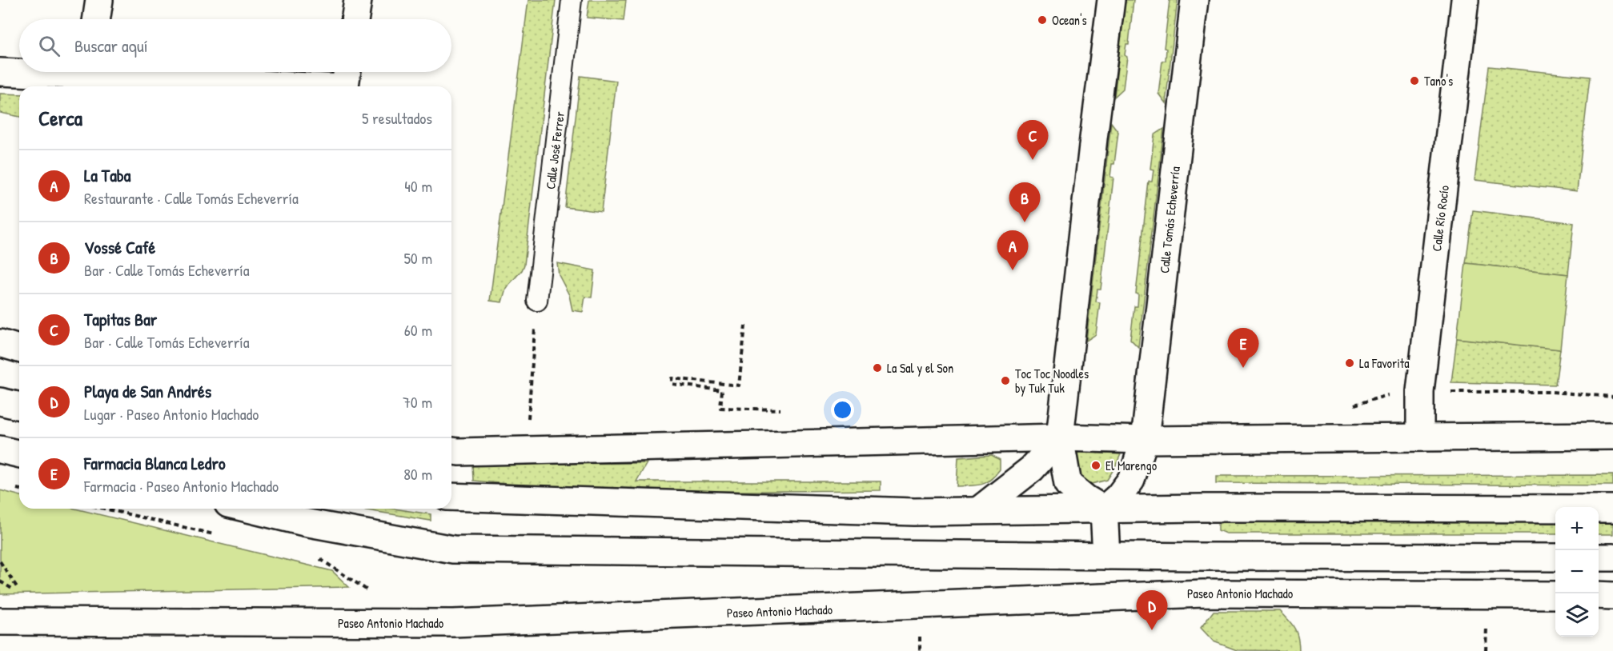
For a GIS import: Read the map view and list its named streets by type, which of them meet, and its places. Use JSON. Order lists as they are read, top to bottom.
{
  "streets": {
    "main road": ["Calle Río Rocío", "Calle Tomás Echeverría", "Paseo Antonio Machado"],
    "lane": ["Calle José Ferrer"]
  },
  "places": [
    "Ocean's",
    "Tano's",
    "La Favorita",
    "La Sal y el Son",
    "Toc Toc Noodles by Tuk Tuk",
    "El Marengo"
  ],
  "page": {
    "search": "Buscar aquí",
    "heading": ["Cerca", "5 resultados"],
    "pins": [
      "C",
      "B",
      "A",
      "E",
      "D"
    ],
    "list": [
      {
        "mark": "A",
        "name": "La Taba",
        "note": "Restaurante · Calle Tomás Echeverría",
        "value": "40 m"
      },
      {
        "mark": "B",
        "name": "Vossé Café",
        "note": "Bar · Calle Tomás Echeverría",
        "value": "50 m"
      },
      {
        "mark": "C",
        "name": "Tapitas Bar",
        "note": "Bar · Calle Tomás Echeverría",
        "value": "60 m"
      },
      {
        "mark": "D",
        "name": "Playa de San Andrés",
        "note": "Lugar · Paseo Antonio Machado",
        "value": "70 m"
      },
      {
        "mark": "E",
        "name": "Farmacia Blanca Ledro",
        "note": "Farmacia · Paseo Antonio Machado",
        "value": "80 m"
      }
    ],
    "map_buttons": ["+", "−"]
  }
}
